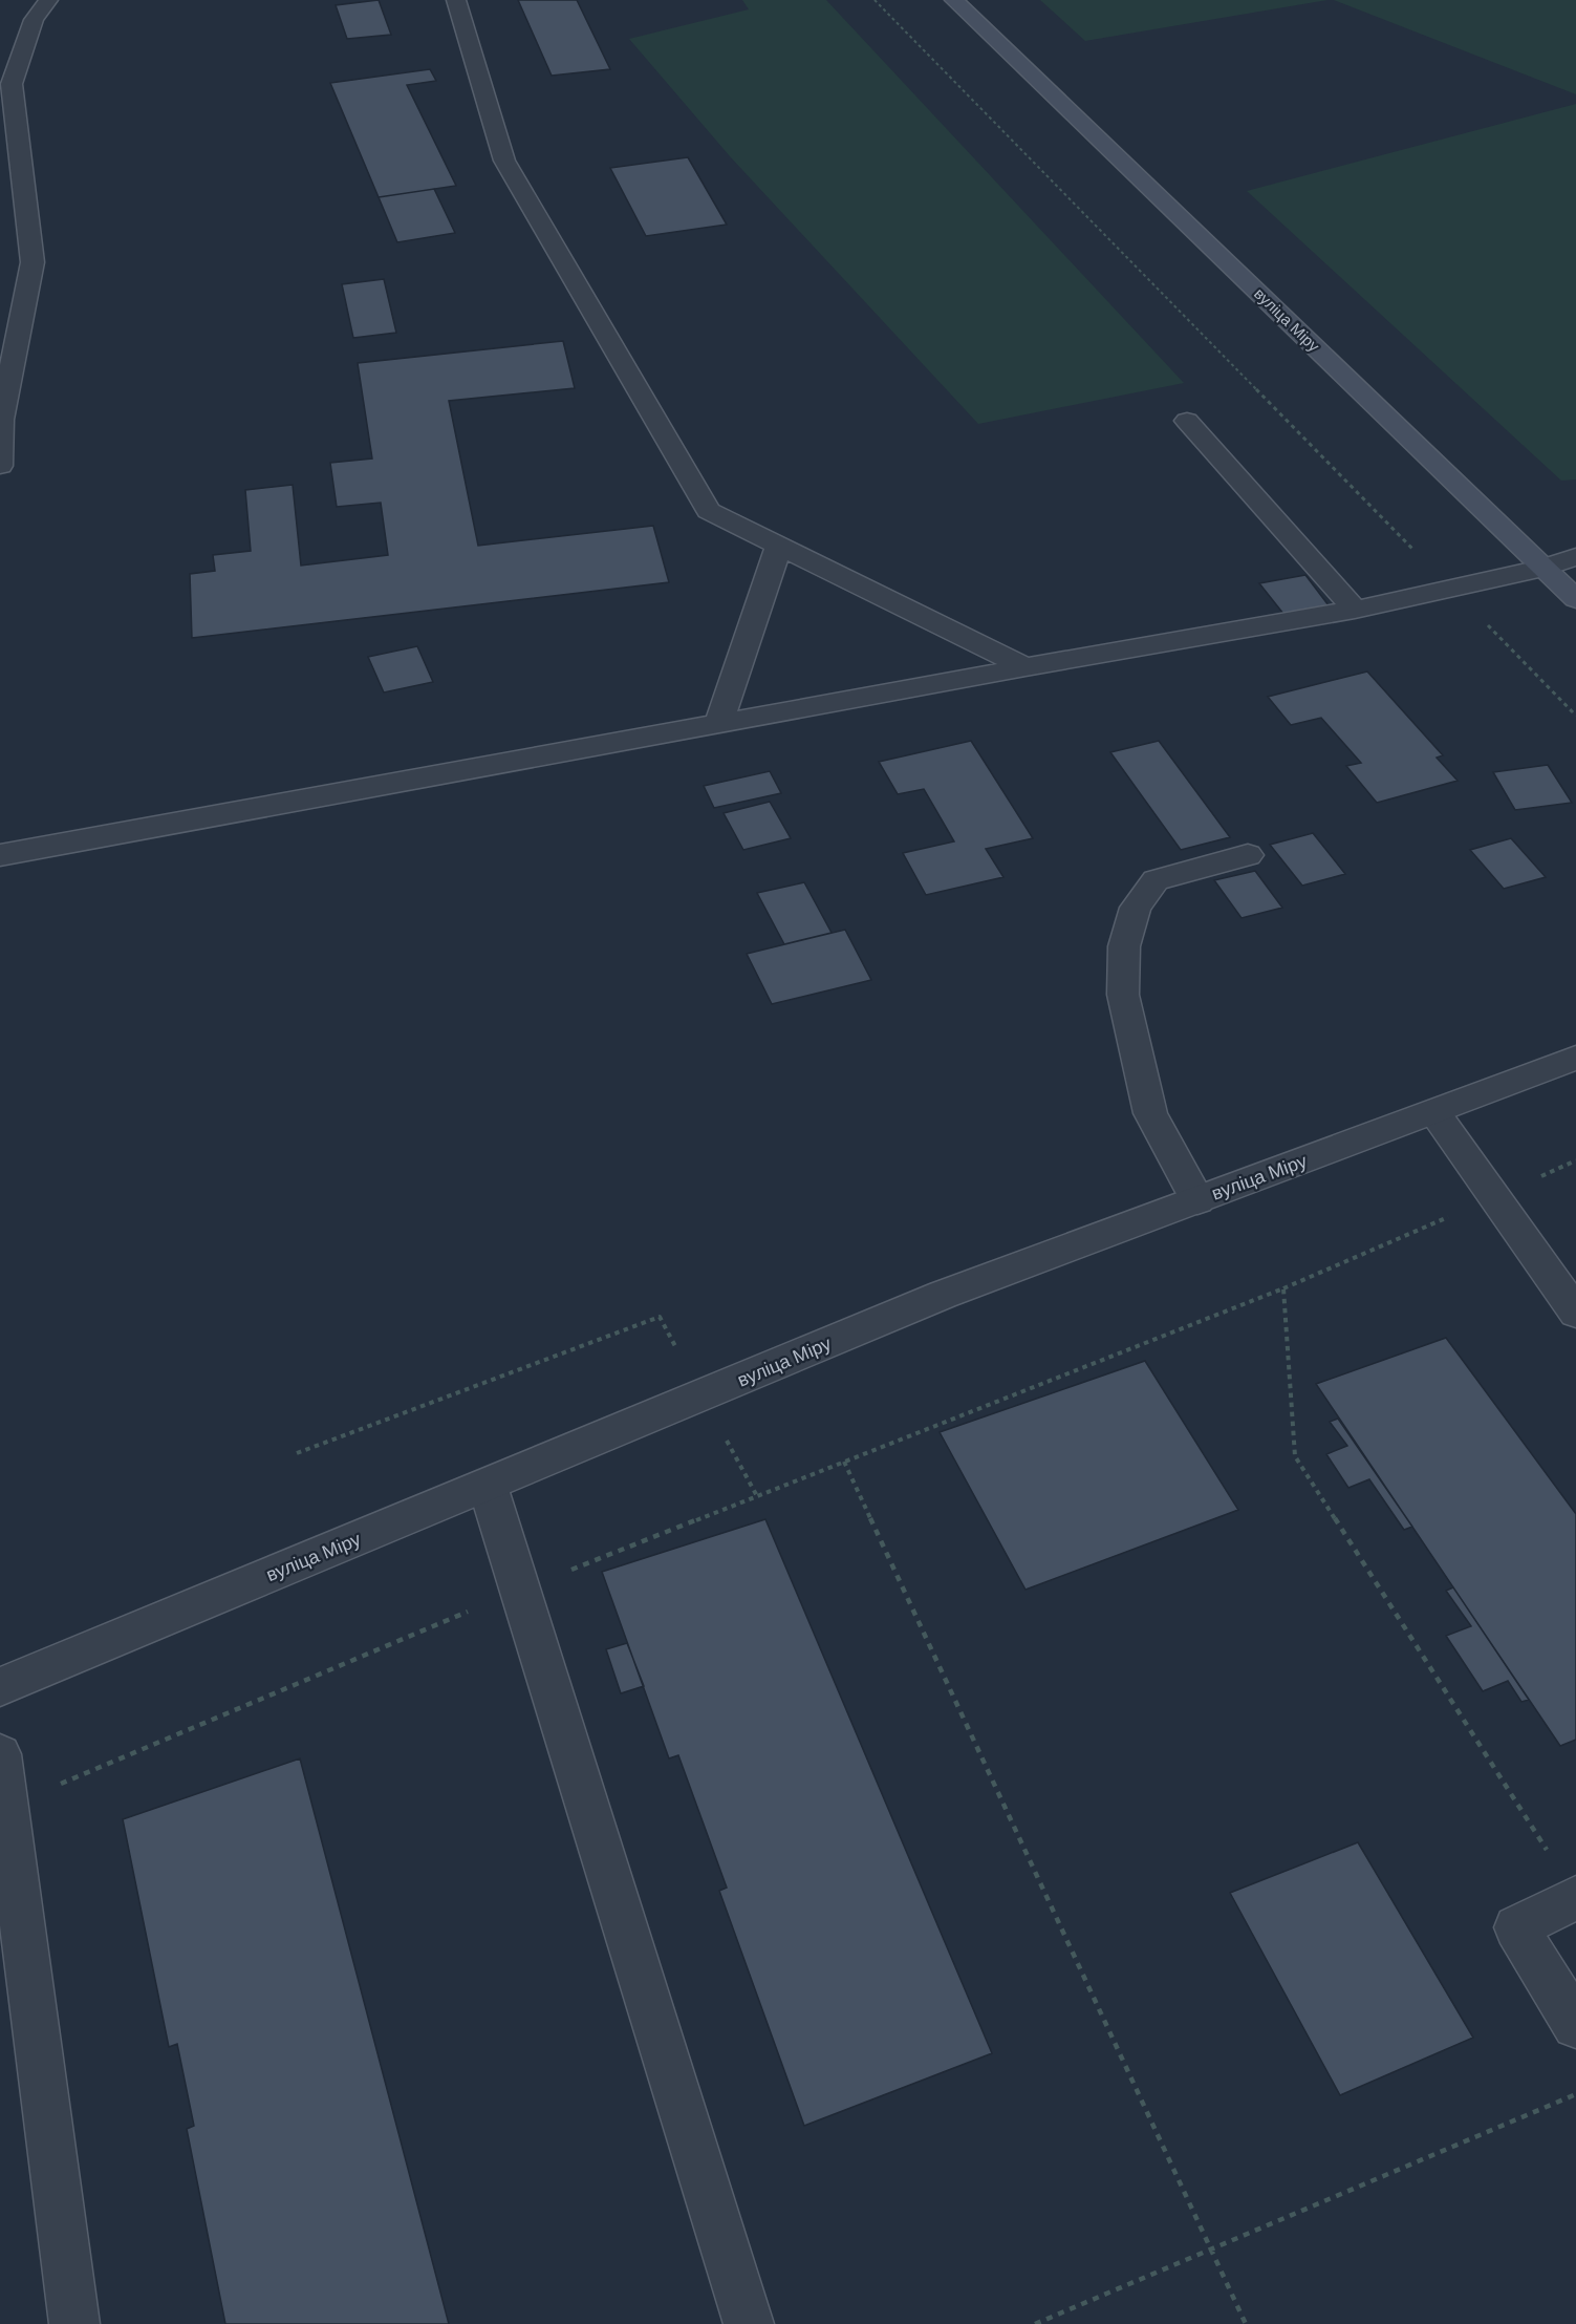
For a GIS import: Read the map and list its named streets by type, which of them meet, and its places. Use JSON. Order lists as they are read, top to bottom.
{
  "streets": {
    "main road": ["вуліца Міру"]
  }
}
